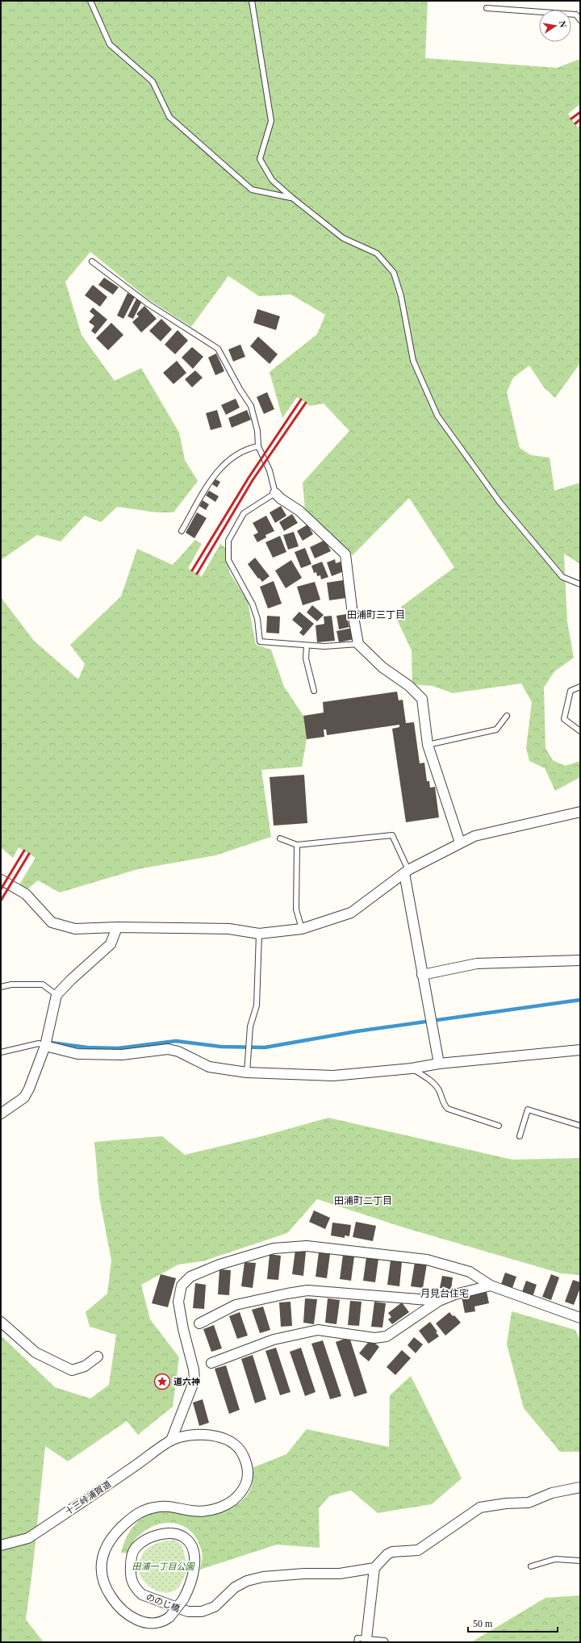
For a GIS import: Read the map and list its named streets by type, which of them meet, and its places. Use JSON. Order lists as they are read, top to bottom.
{
  "streets": {
    "street": ["十三峠浦賀道", "ののじ橋"]
  },
  "crossings": [
    ["十三峠浦賀道", "ののじ橋"]
  ],
  "districts": ["田浦町三丁目", "田浦町二丁目", "月見台住宅"],
  "parks": ["田浦一丁目公園"],
  "places": {
    "place": ["道六神"]
  },
  "scale_bar": "50 m",
  "north": "right"
}
